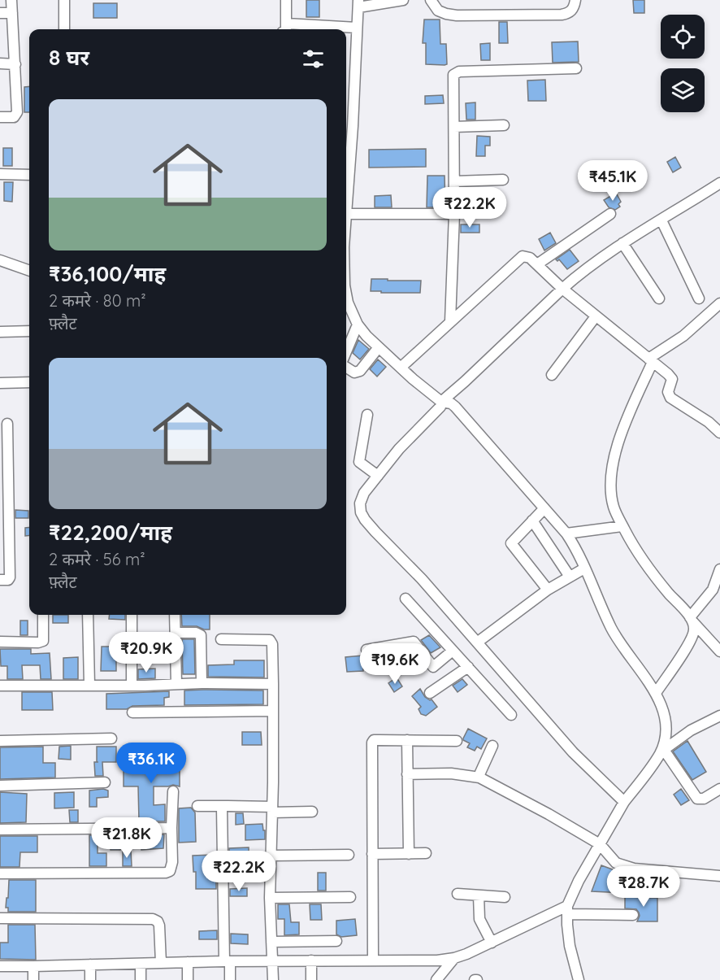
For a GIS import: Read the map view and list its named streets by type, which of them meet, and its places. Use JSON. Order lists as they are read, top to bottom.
{
  "page": {
    "heading": "8 घर",
    "list": [
      {
        "name": "₹36,100/माह",
        "note": "2 कमरे · 80 m² · फ़्लैट"
      },
      {
        "name": "₹22,200/माह",
        "note": "2 कमरे · 56 m² · फ़्लैट"
      }
    ],
    "price": [
      "₹45.1K",
      "₹22.2K",
      "₹20.9K",
      "₹19.6K",
      "₹36.1K",
      "₹21.8K",
      "₹22.2K",
      "₹28.7K"
    ]
  }
}
